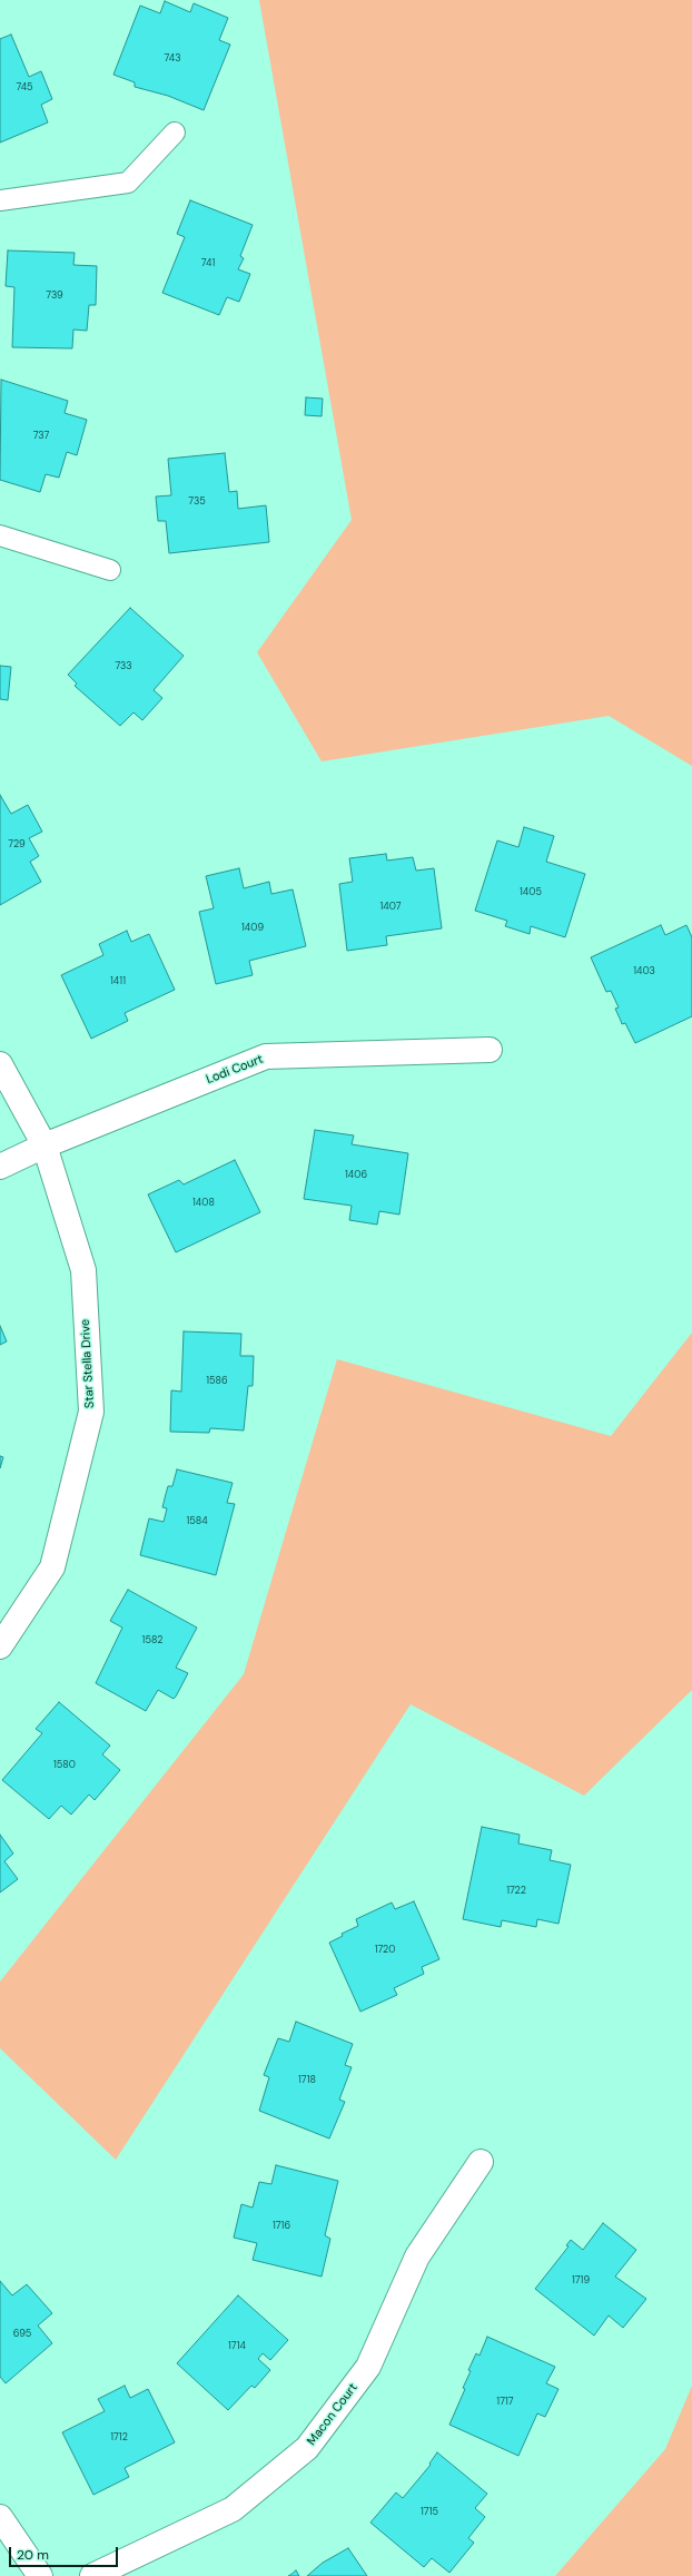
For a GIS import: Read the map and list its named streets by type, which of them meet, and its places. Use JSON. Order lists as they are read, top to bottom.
{
  "streets": {
    "street": ["Lodi Court", "Star Stella Drive", "Macon Court"]
  },
  "crossings": [
    ["Lodi Court", "Star Stella Drive"]
  ],
  "house_numbers": [
    "743",
    "745",
    "741",
    "739",
    "737",
    "735",
    "733",
    "729",
    "1405",
    "1407",
    "1409",
    "1403",
    "1411",
    "1406",
    "1408",
    "1586",
    "1584",
    "1582",
    "1580",
    "1722",
    "1720",
    "1718",
    "1716",
    "1719",
    "695",
    "1714",
    "1717",
    "1712",
    "1715"
  ],
  "scale_bar": "20 m"
}
